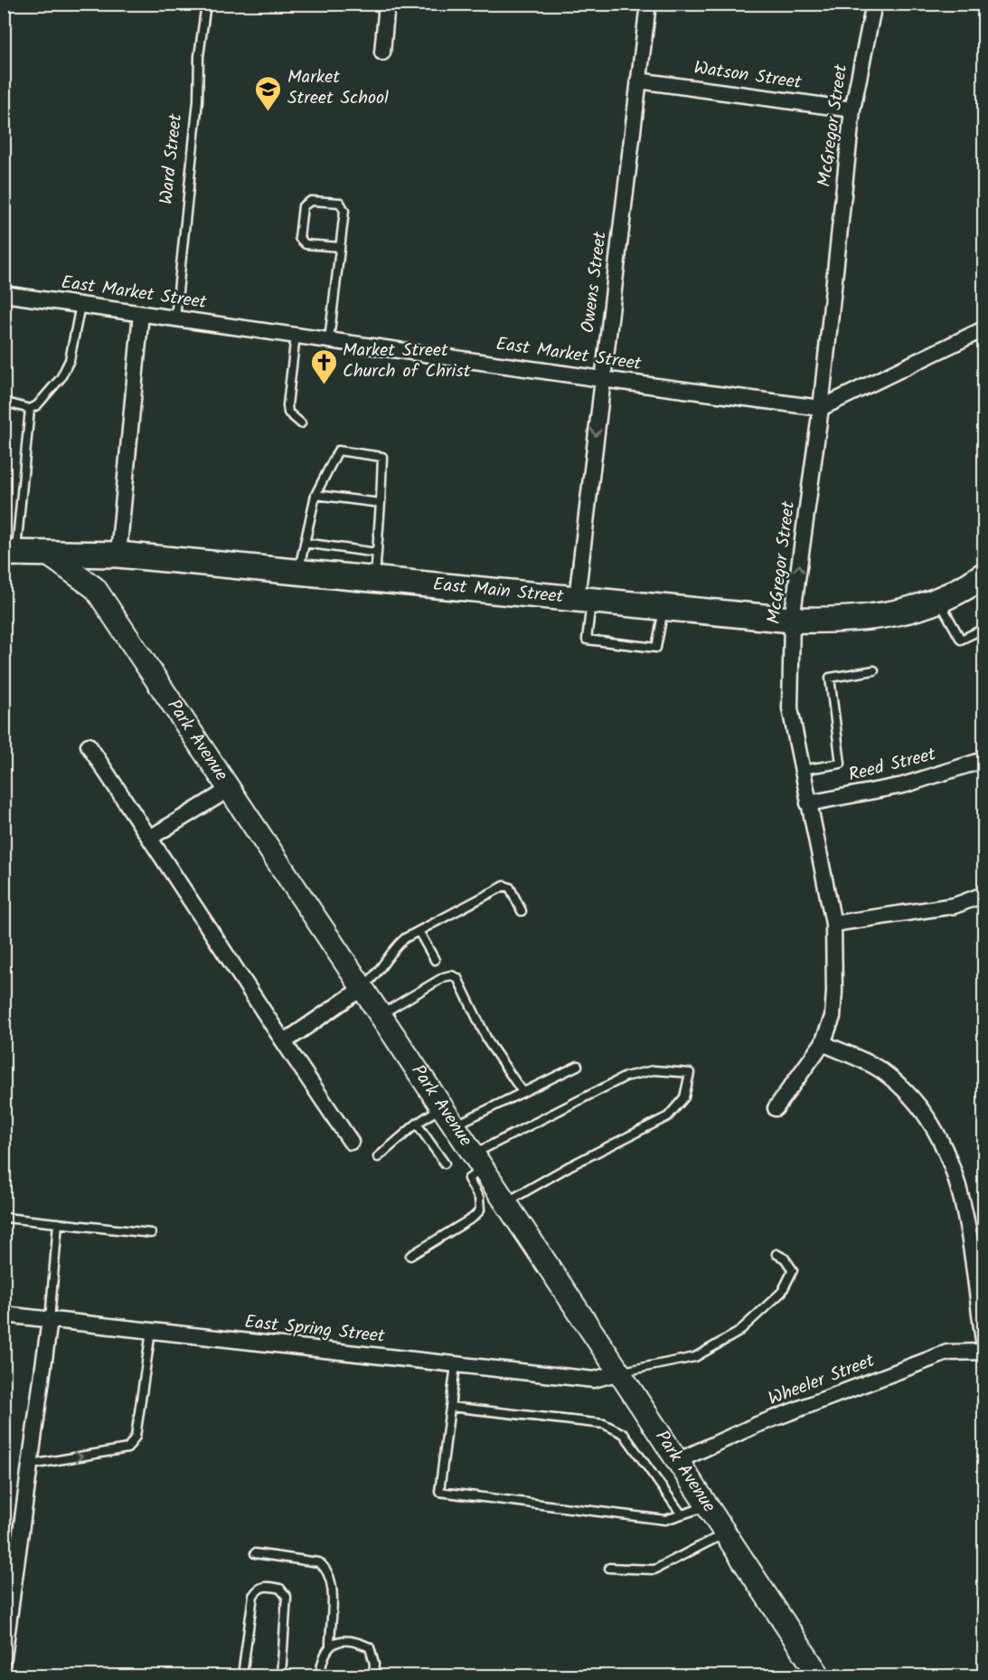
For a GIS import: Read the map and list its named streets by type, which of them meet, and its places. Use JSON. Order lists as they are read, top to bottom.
{
  "streets": {
    "main road": ["East Main Street"],
    "street": [
      "Watson Street",
      "McGregor Street",
      "Owens Street",
      "East Market Street",
      "Park Avenue",
      "Reed Street",
      "East Spring Street",
      "Wheeler Street"
    ],
    "lane": ["Ward Street"]
  },
  "crossings": [
    ["Watson Street", "McGregor Street"],
    ["Watson Street", "Owens Street"],
    ["McGregor Street", "East Market Street"],
    ["McGregor Street", "East Main Street"],
    ["McGregor Street", "Reed Street"],
    ["Ward Street", "East Market Street"],
    ["Owens Street", "East Market Street"],
    ["Owens Street", "East Main Street"],
    ["East Main Street", "Park Avenue"],
    ["Park Avenue", "East Spring Street"],
    ["Park Avenue", "Wheeler Street"]
  ],
  "one_way": ["Owens Street"],
  "places": {
    "school or university": ["Market Street School"],
    "church": ["Market Street Church of Christ"]
  }
}
